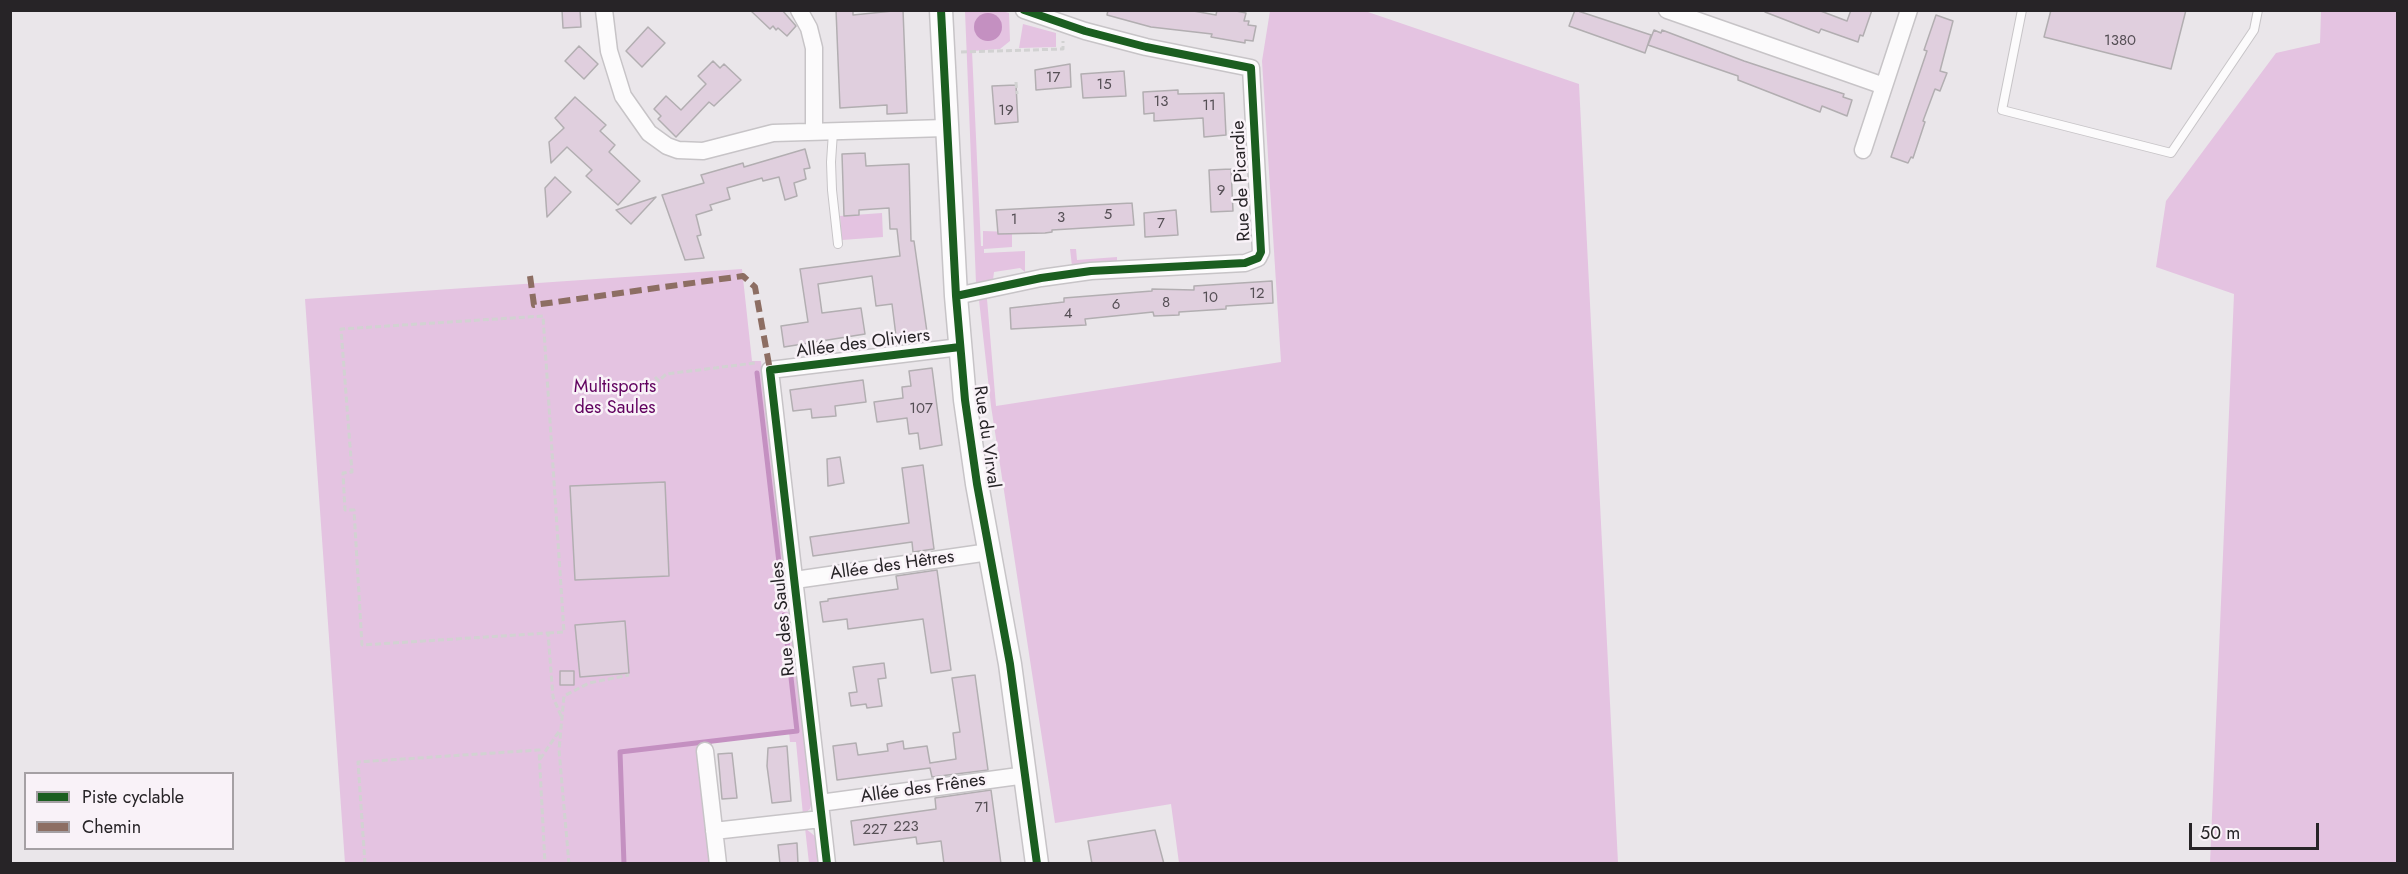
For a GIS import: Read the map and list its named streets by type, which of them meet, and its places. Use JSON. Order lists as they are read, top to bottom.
{
  "streets": {
    "street": [
      "Rue de Picardie",
      "Allée des Oliviers",
      "Rue du Virval",
      "Allée des Hêtres",
      "Rue des Saules",
      "Allée des Frênes"
    ]
  },
  "crossings": [
    ["Rue de Picardie", "Rue du Virval"],
    ["Allée des Oliviers", "Rue du Virval"],
    ["Allée des Oliviers", "Rue des Saules"],
    ["Rue du Virval", "Allée des Hêtres"],
    ["Rue du Virval", "Allée des Frênes"],
    ["Allée des Hêtres", "Rue des Saules"],
    ["Rue des Saules", "Allée des Frênes"]
  ],
  "parks": ["Multisports des Saules"],
  "house_numbers": [
    "1380",
    "17",
    "15",
    "13",
    "11",
    "19",
    "9",
    "5",
    "3",
    "1",
    "7",
    "12",
    "10",
    "8",
    "6",
    "4",
    "107",
    "71",
    "223",
    "227"
  ],
  "legend": ["Piste cyclable", "Chemin"],
  "scale_bar": "50 m"
}
